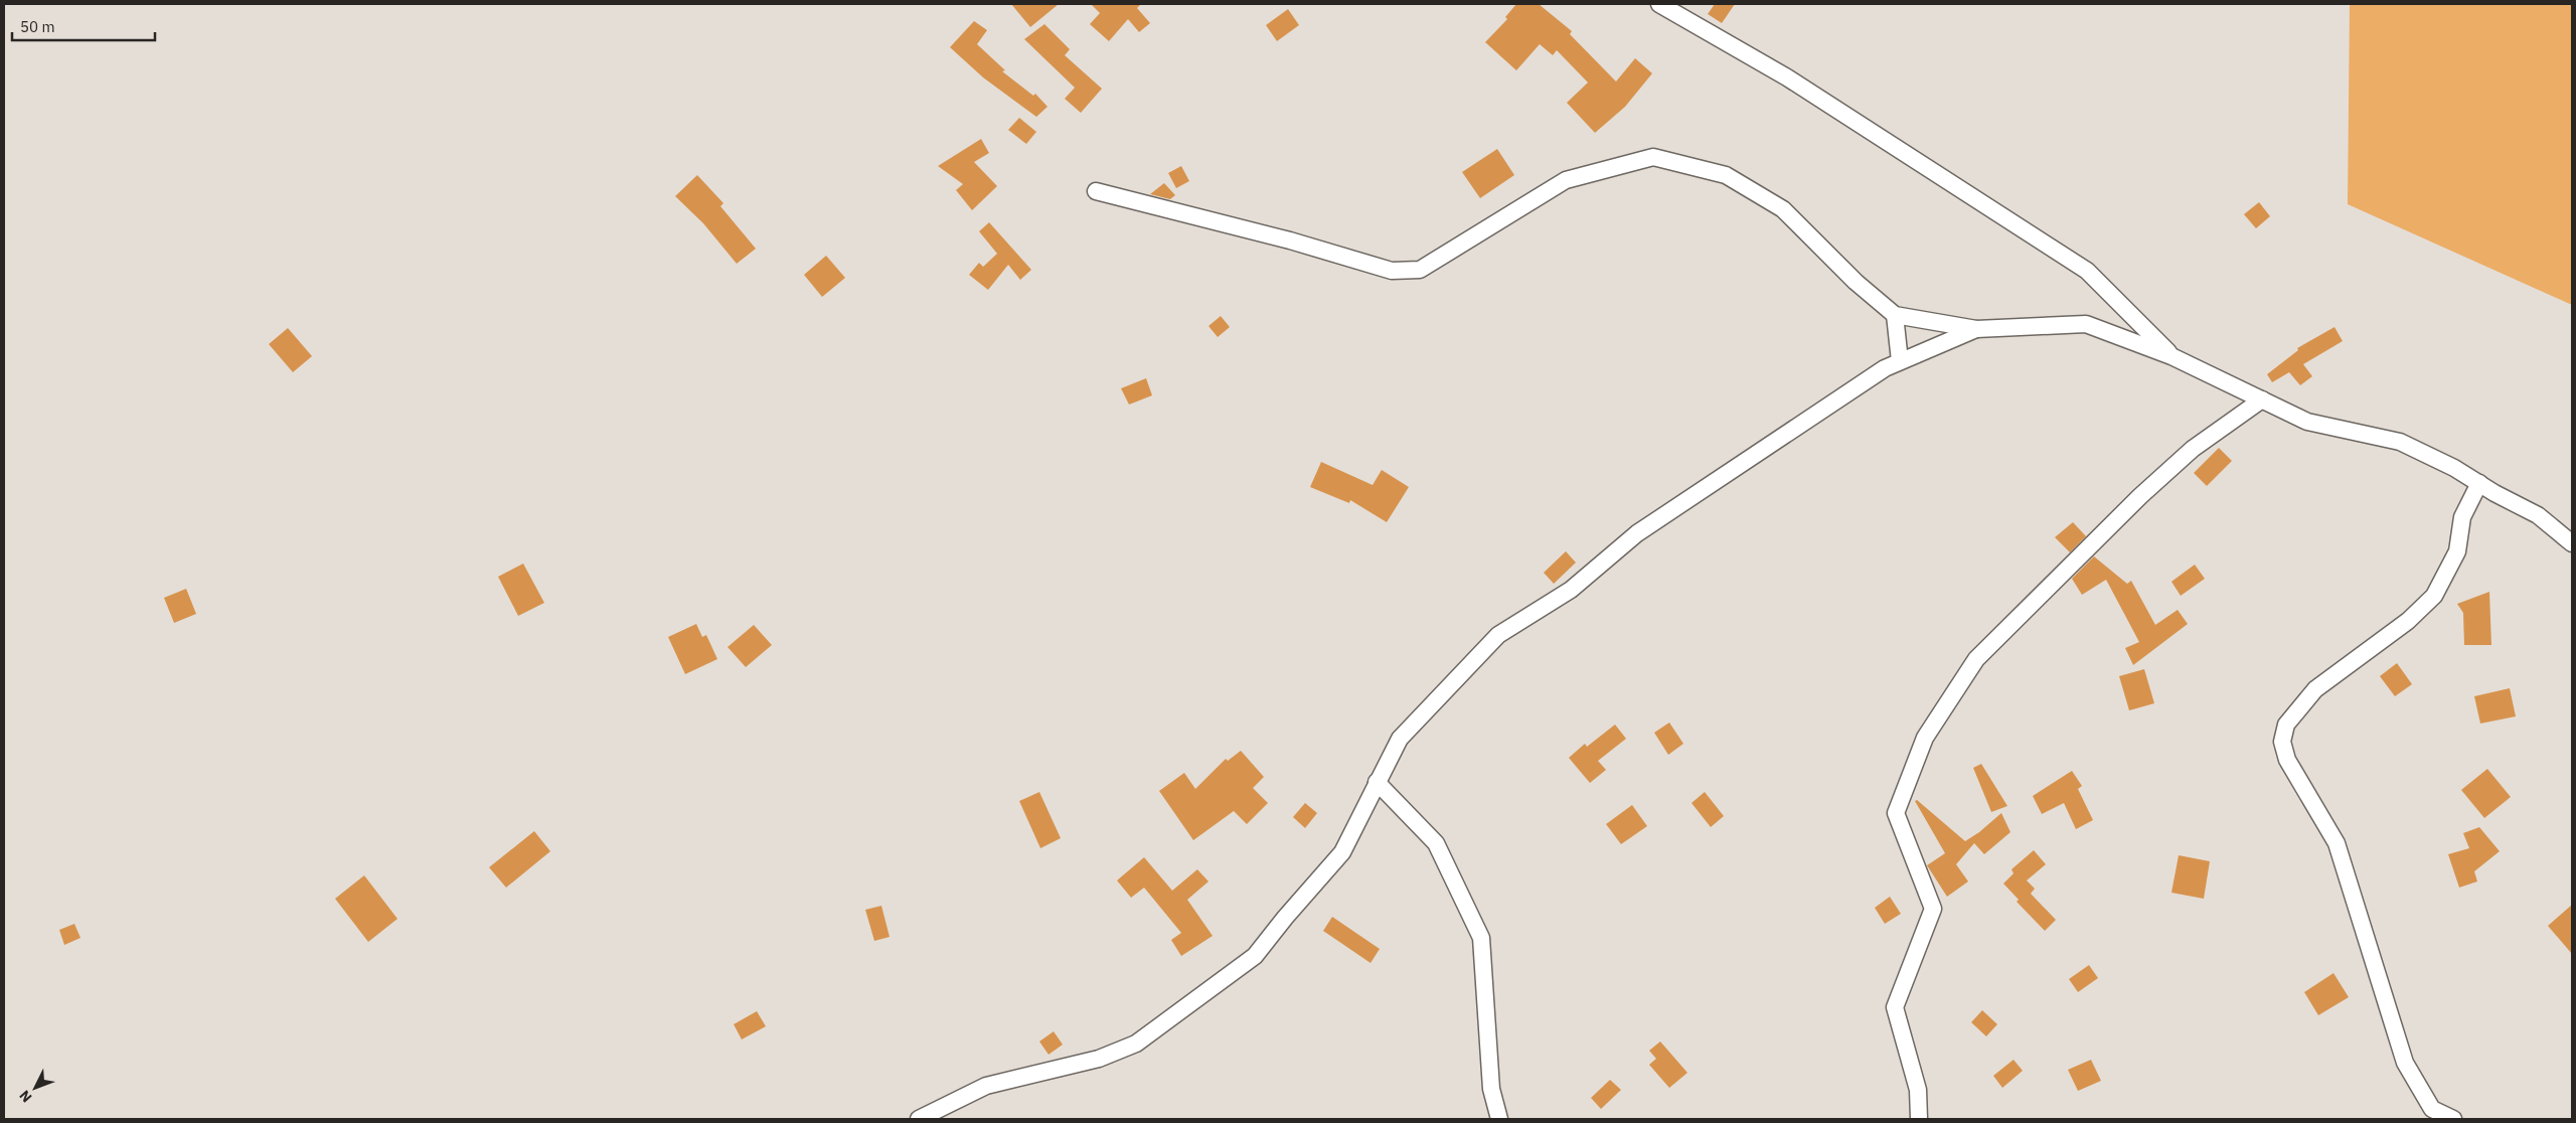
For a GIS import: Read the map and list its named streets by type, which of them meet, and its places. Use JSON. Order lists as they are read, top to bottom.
{
  "scale_bar": "50 m",
  "north": "bottom left"
}
